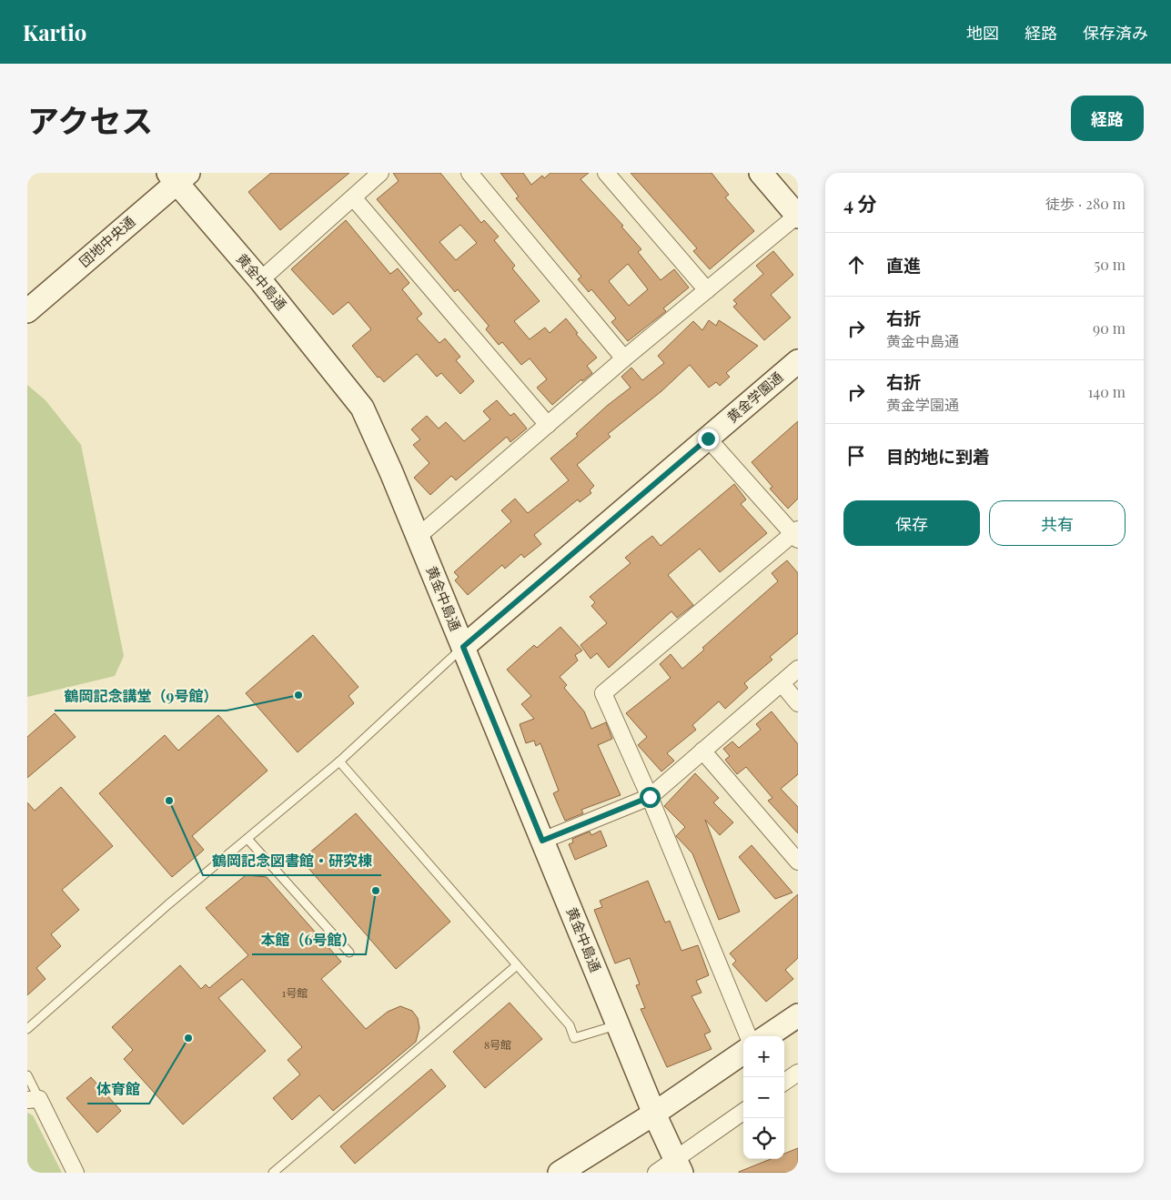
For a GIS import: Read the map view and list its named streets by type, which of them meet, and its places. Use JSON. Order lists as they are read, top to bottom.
{
  "streets": {
    "street": ["団地中央通", "黄金中島通", "黄金学園通"]
  },
  "crossings": [
    ["団地中央通", "黄金中島通"],
    ["黄金中島通", "黄金学園通"]
  ],
  "places": [
    "鶴岡記念講堂（9号館）",
    "鶴岡記念図書館・研究棟",
    "本館（6号館）",
    "体育館"
  ],
  "house_numbers": ["1号館", "8号館"],
  "page": {
    "header": "Kartio",
    "nav": ["地図", "経路", "保存済み"],
    "title": "アクセス",
    "buttons": [
      "経路",
      ["保存", "共有"]
    ],
    "heading": ["4 分", "徒歩 · 280 m"],
    "list": [
      ["直進", "50 m"],
      ["右折", "黄金中島通", "90 m"],
      ["右折", "黄金学園通", "140 m"],
      "目的地に到着"
    ],
    "map_buttons": ["+", "−"]
  }
}
